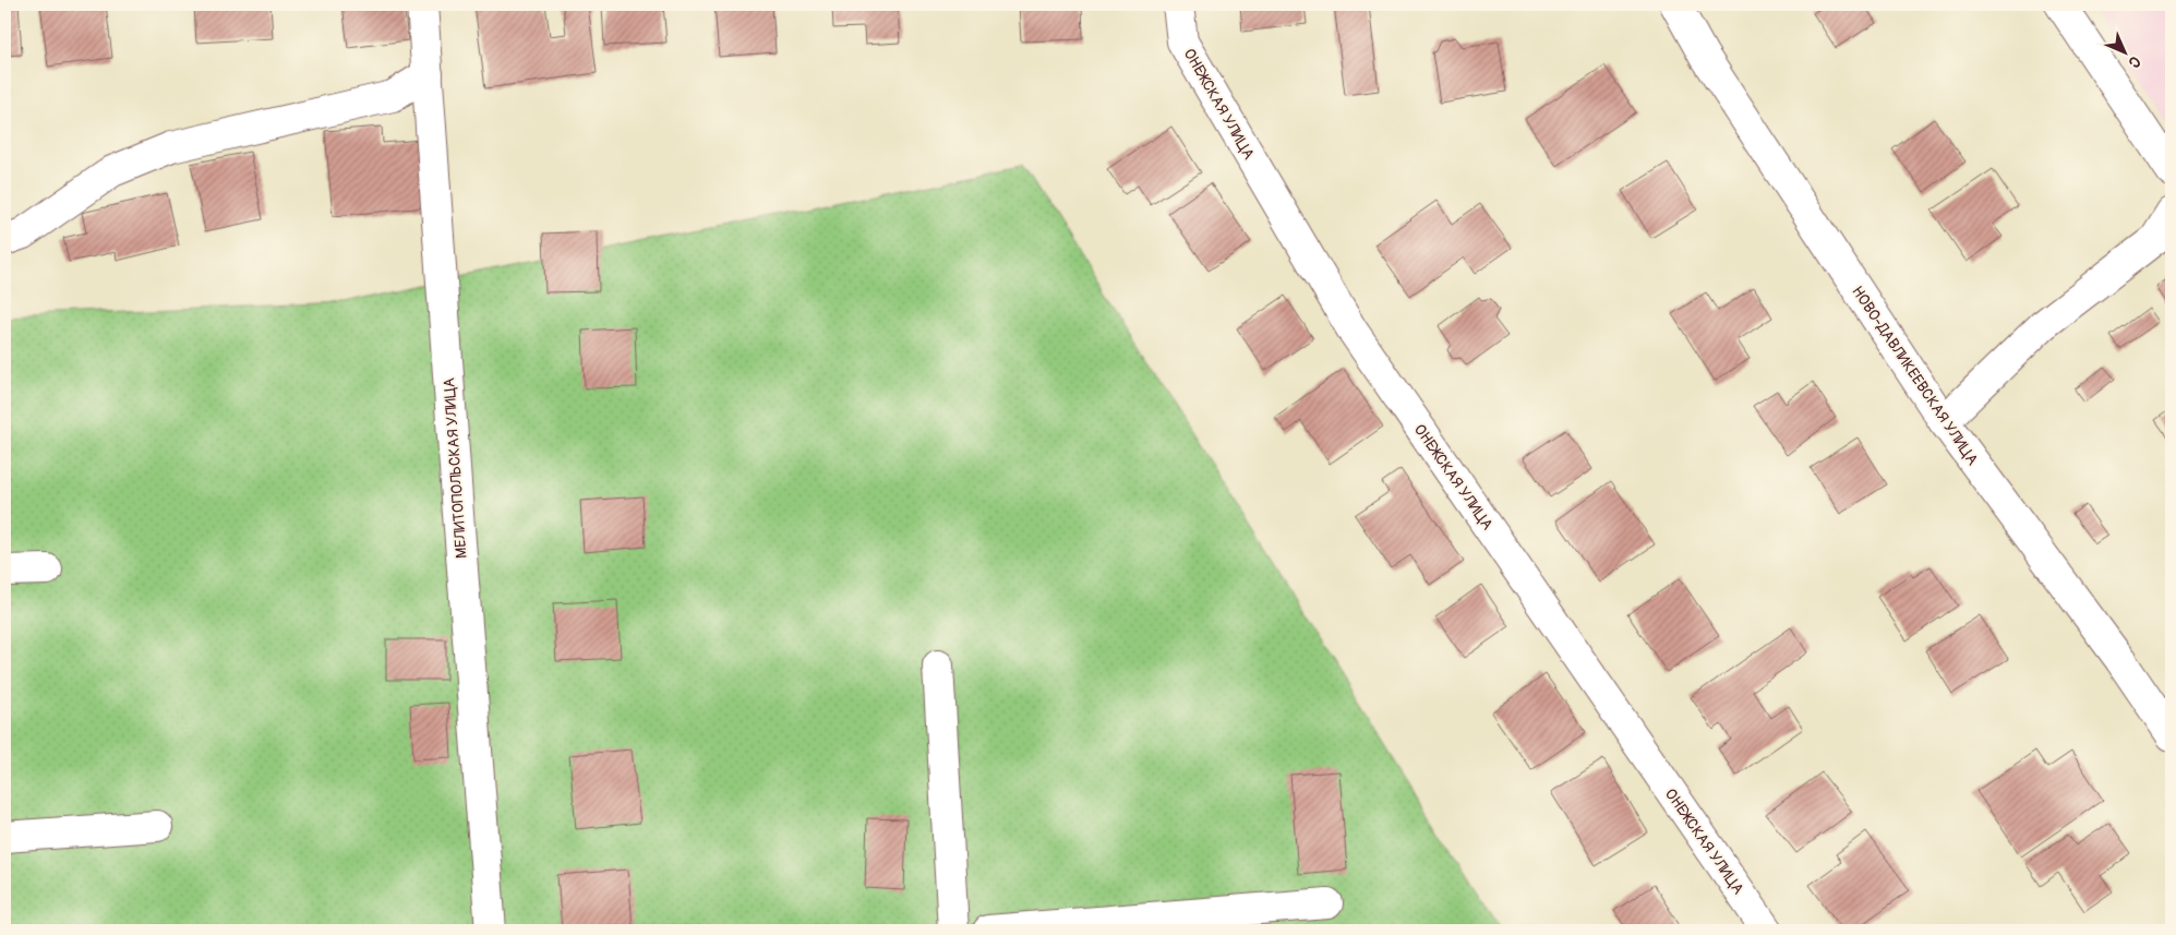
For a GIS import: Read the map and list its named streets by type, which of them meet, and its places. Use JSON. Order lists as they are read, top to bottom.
{
  "streets": {
    "street": ["ОНЕЖСКАЯ УЛИЦА", "НОВО-ДАВЛИКЕЕВСКАЯ УЛИЦА", "МЕЛИТОПОЛЬСКАЯ УЛИЦА"]
  },
  "north": "bottom right"
}
